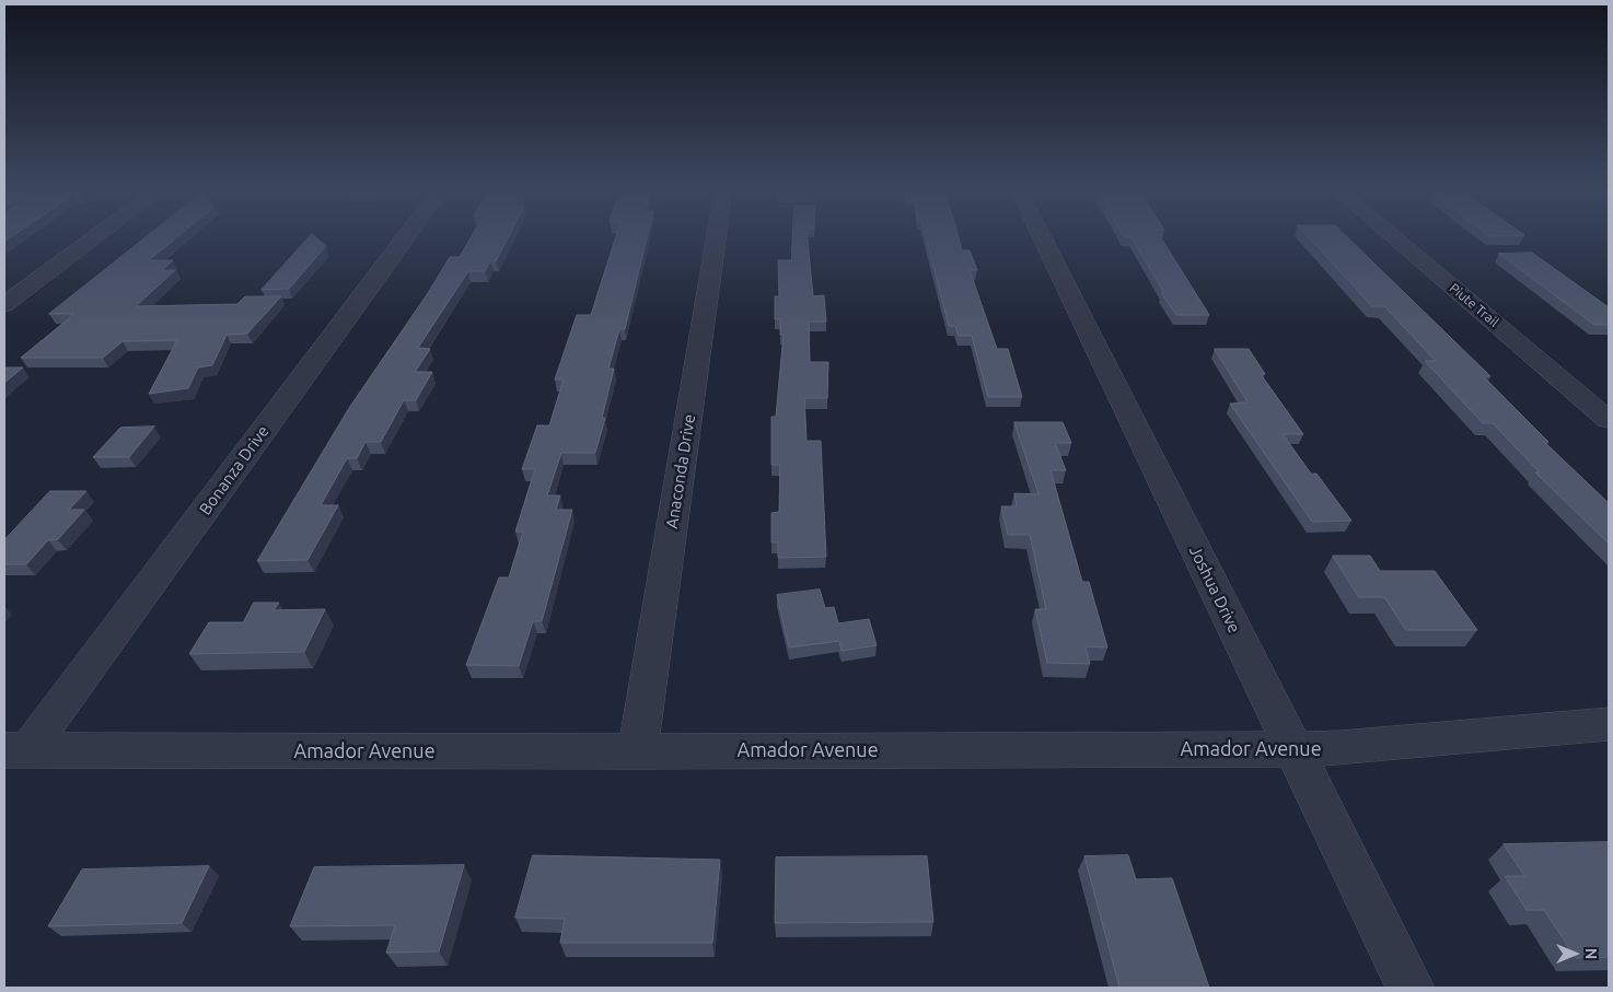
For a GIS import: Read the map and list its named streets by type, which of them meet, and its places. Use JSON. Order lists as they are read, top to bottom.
{
  "streets": {
    "street": [
      "Piute Trail",
      "Bonanza Drive",
      "Anaconda Drive",
      "Joshua Drive",
      "Amador Avenue"
    ]
  },
  "crossings": [
    ["Bonanza Drive", "Amador Avenue"],
    ["Anaconda Drive", "Amador Avenue"],
    ["Joshua Drive", "Amador Avenue"]
  ],
  "north": "right"
}
